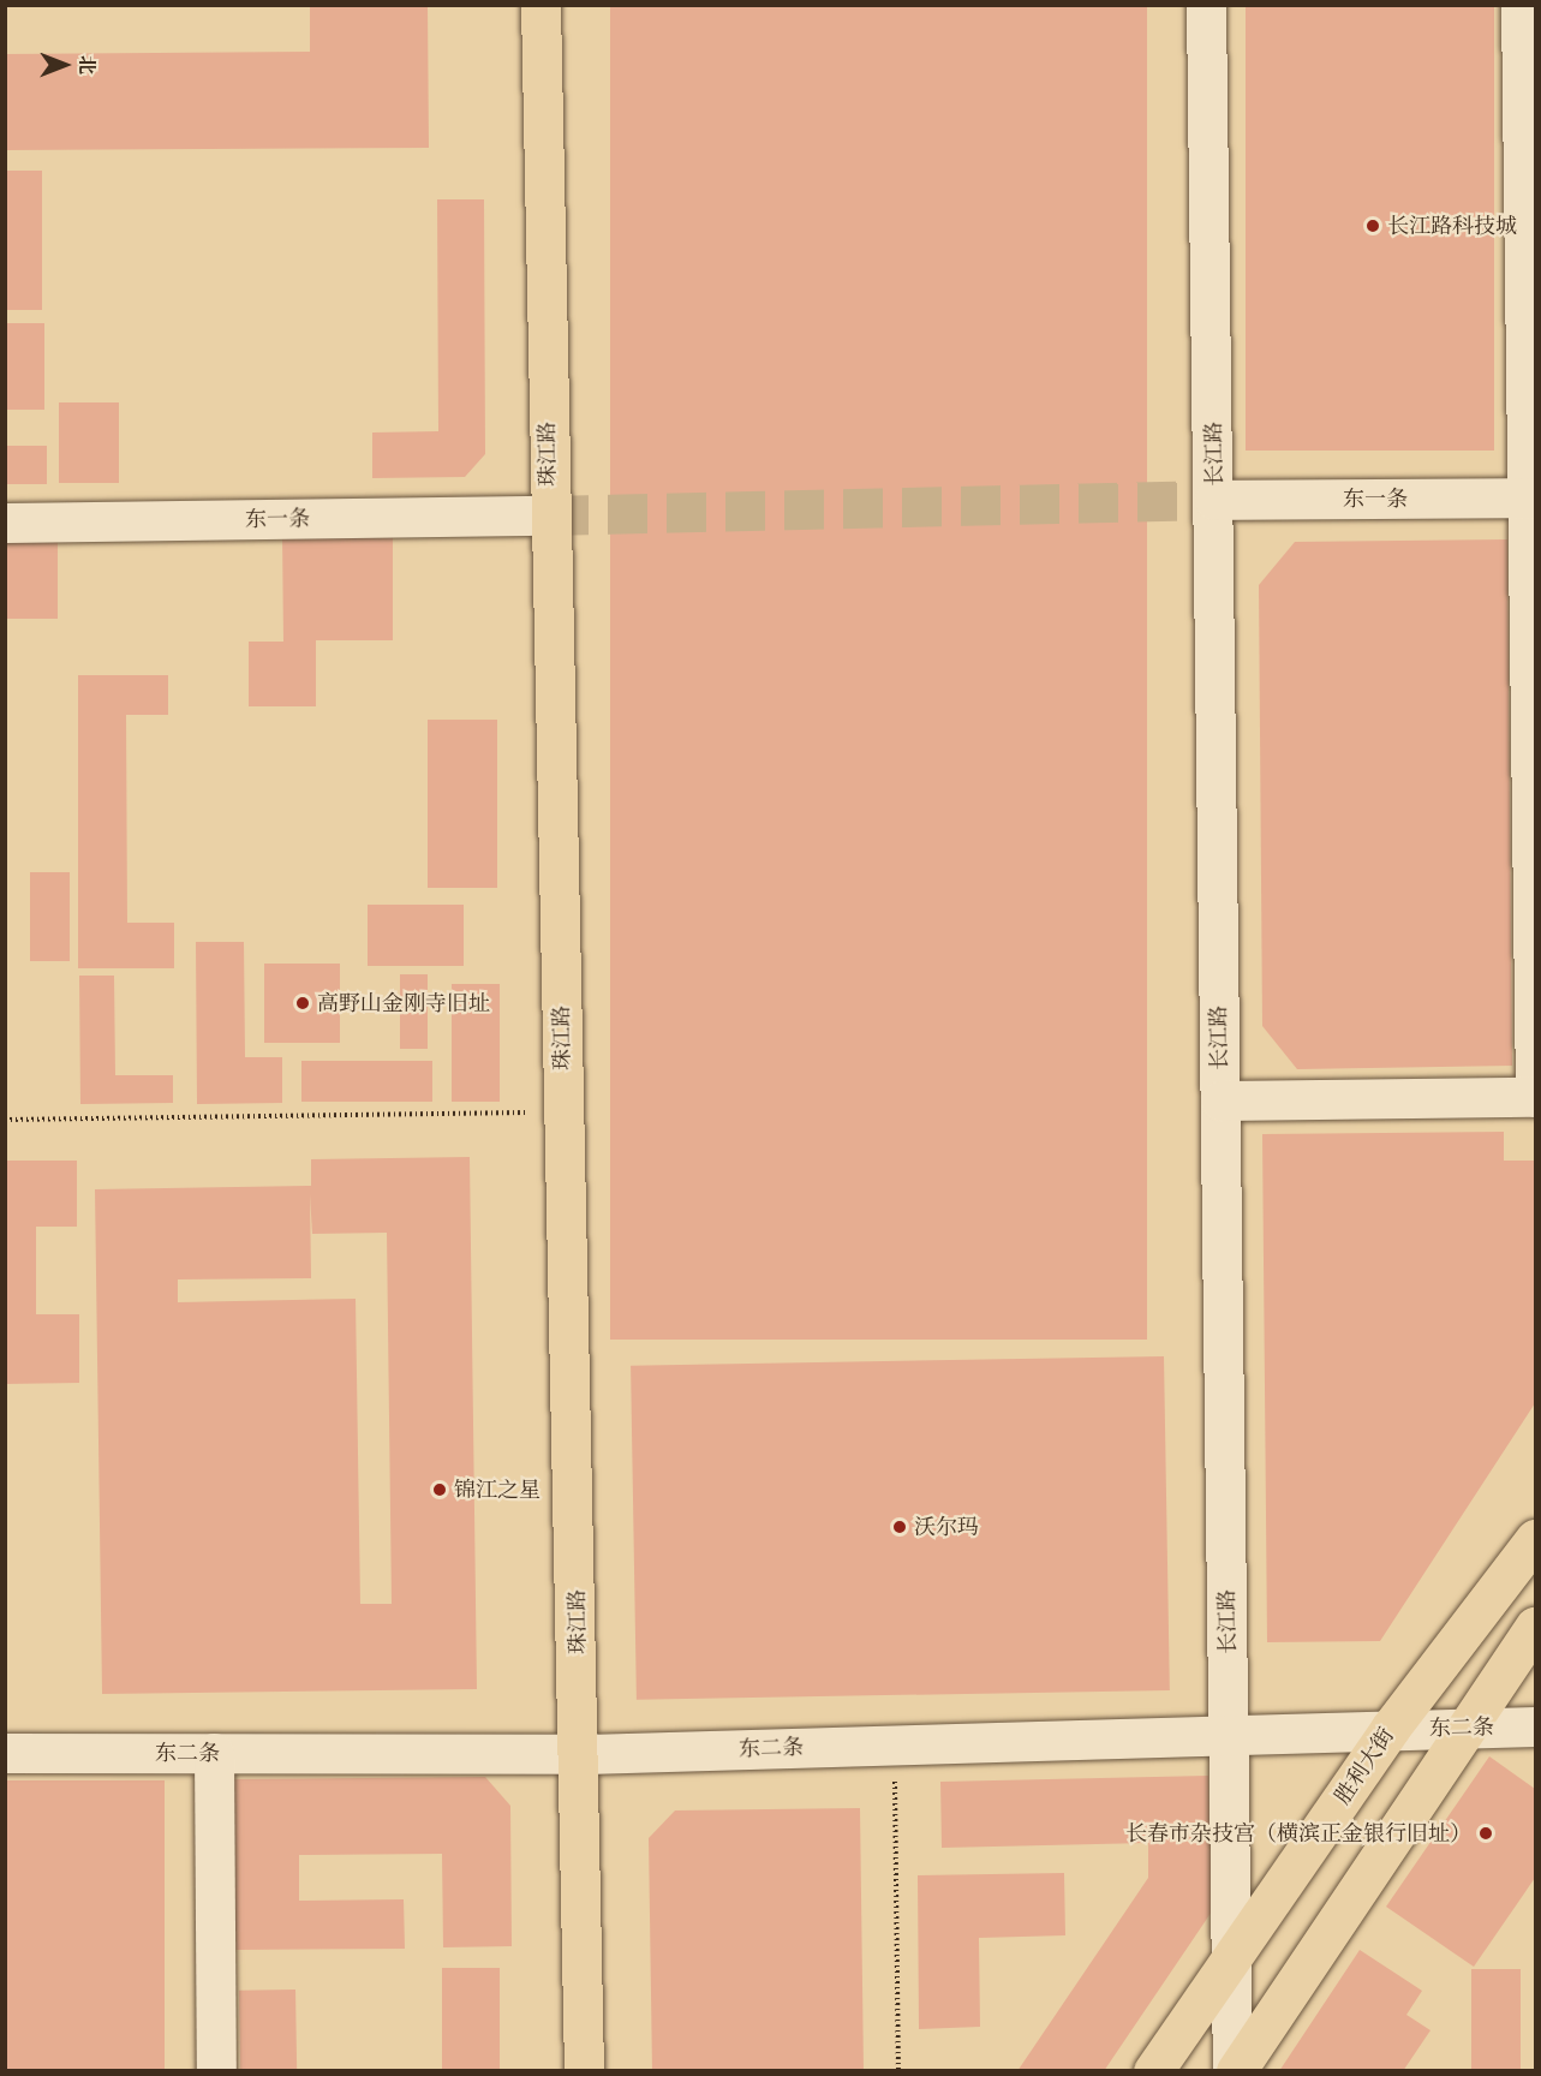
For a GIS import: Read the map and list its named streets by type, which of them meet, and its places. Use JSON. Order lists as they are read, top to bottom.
{
  "streets": {
    "main road": ["珠江路", "胜利大街"],
    "street": ["长江路", "东一条", "东二条"]
  },
  "crossings": [
    ["珠江路", "东一条"],
    ["珠江路", "东二条"],
    ["长江路", "东一条"],
    ["长江路", "东二条"],
    ["长江路", "胜利大街"],
    ["东二条", "胜利大街"]
  ],
  "places": [
    "长江路科技城",
    "高野山金刚寺旧址",
    "锦江之星",
    "沃尔玛",
    "长春市杂技宫（横滨正金银行旧址）"
  ],
  "north": "right"
}
